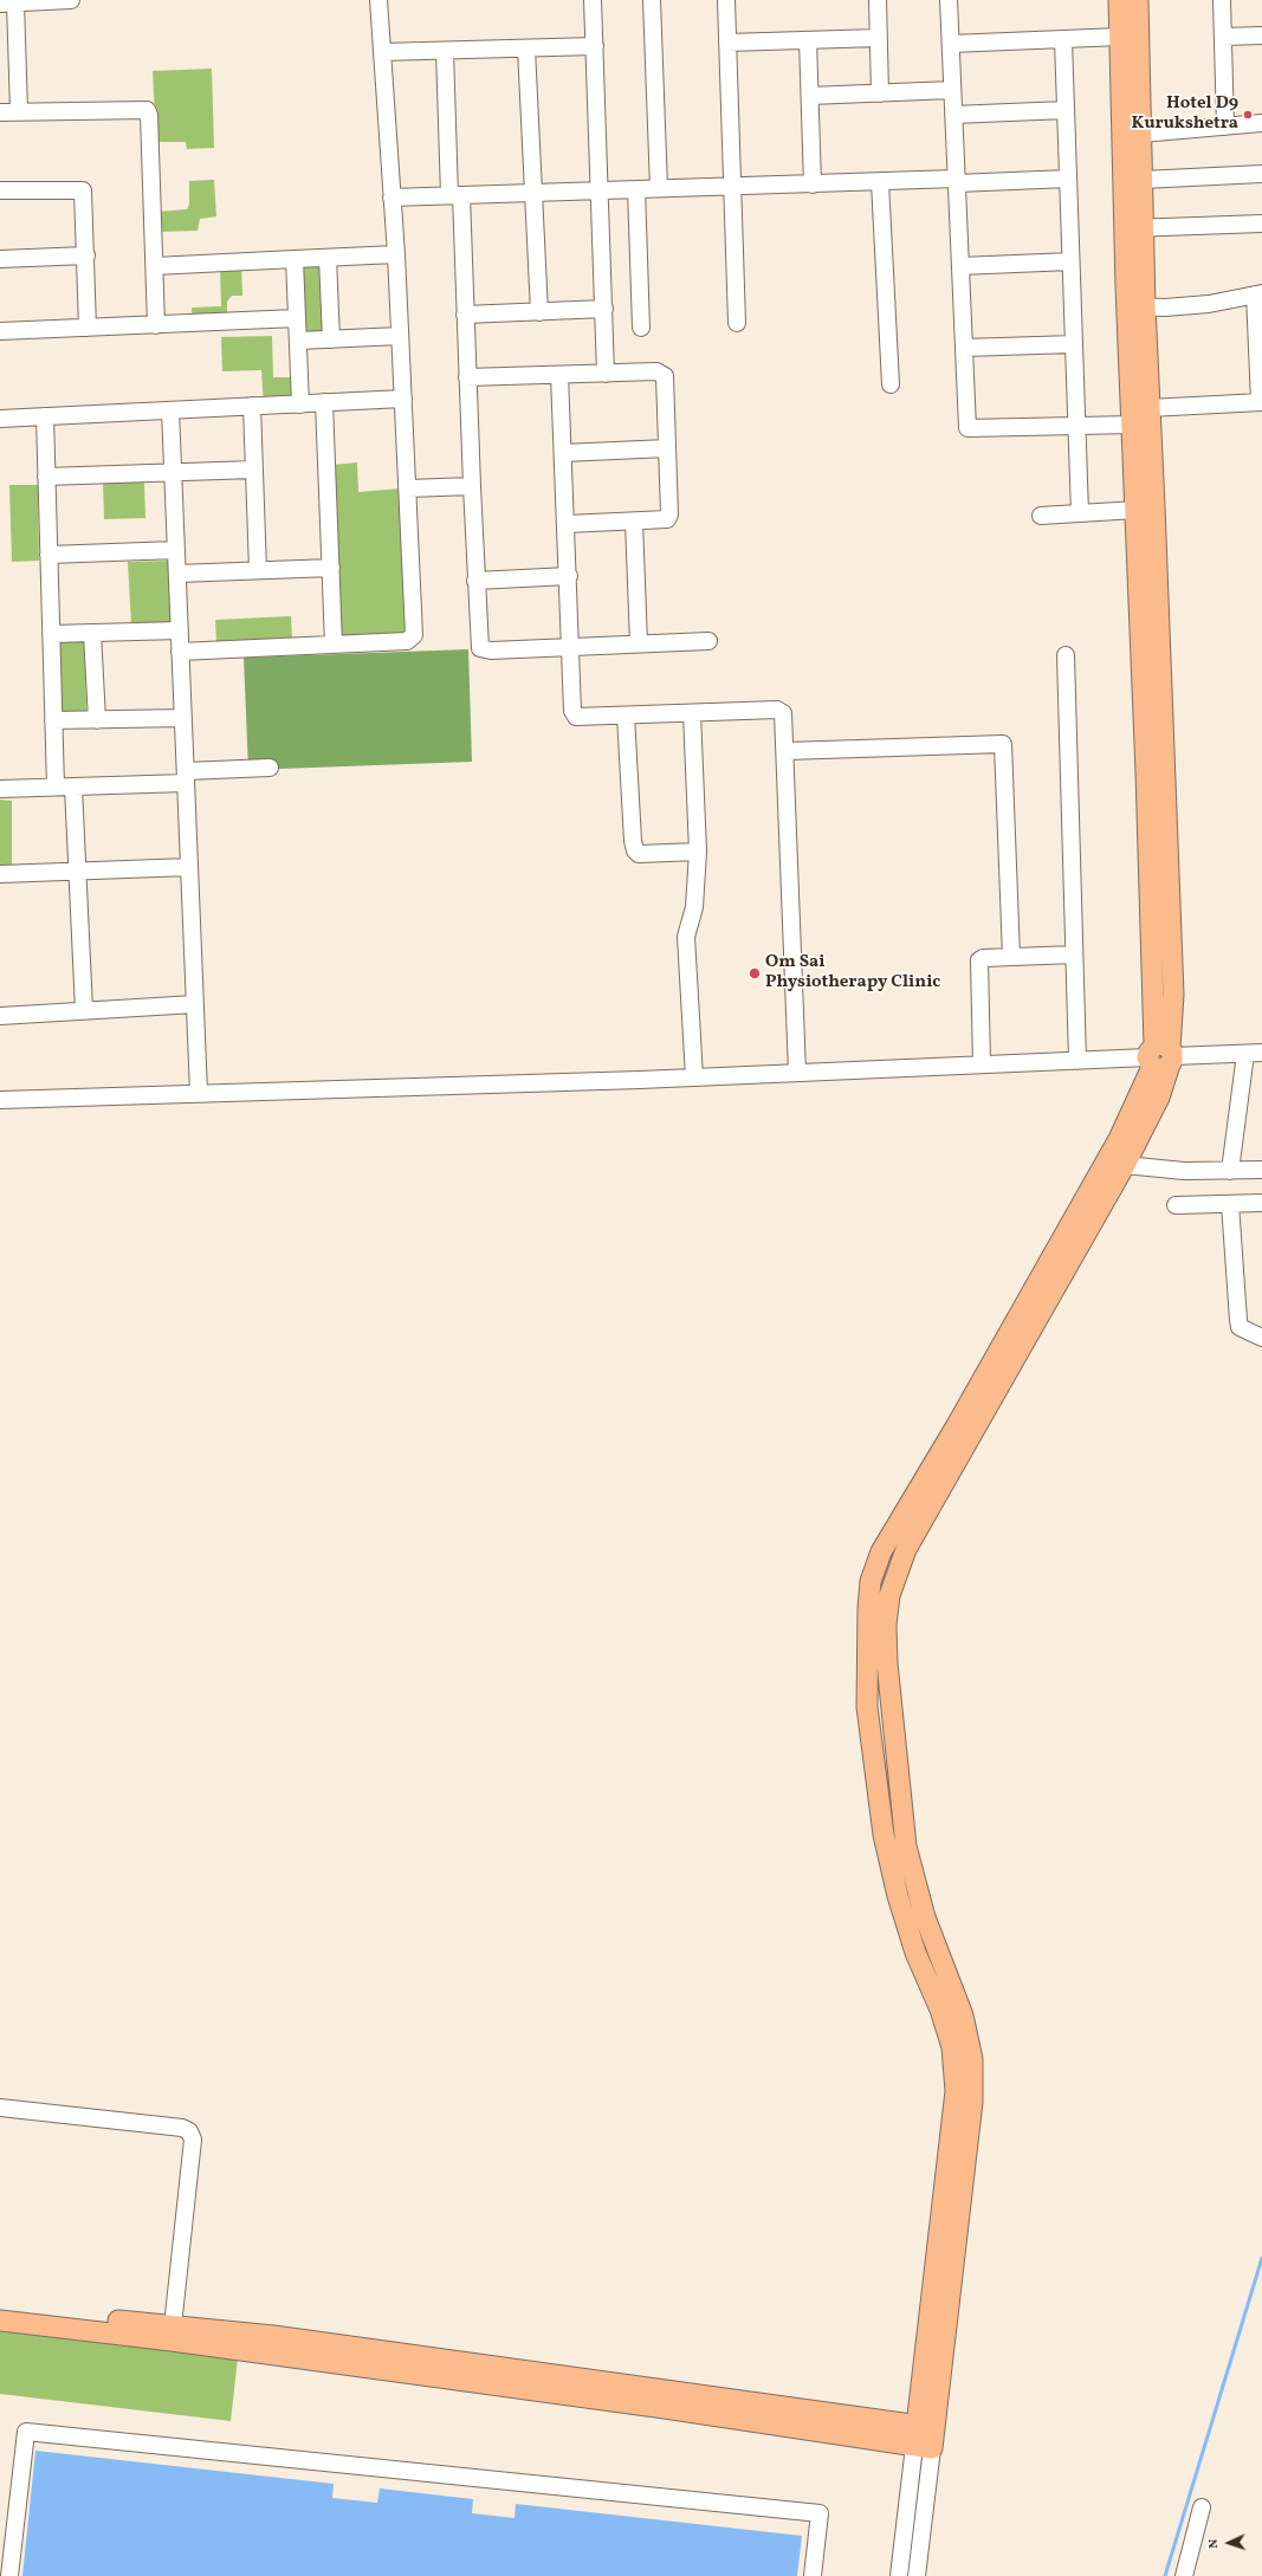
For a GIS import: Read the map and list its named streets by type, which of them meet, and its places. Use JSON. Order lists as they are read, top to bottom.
{
  "places": ["Hotel D9 Kurukshetra", "Om Sai Physiotherapy Clinic"],
  "north": "left"
}
